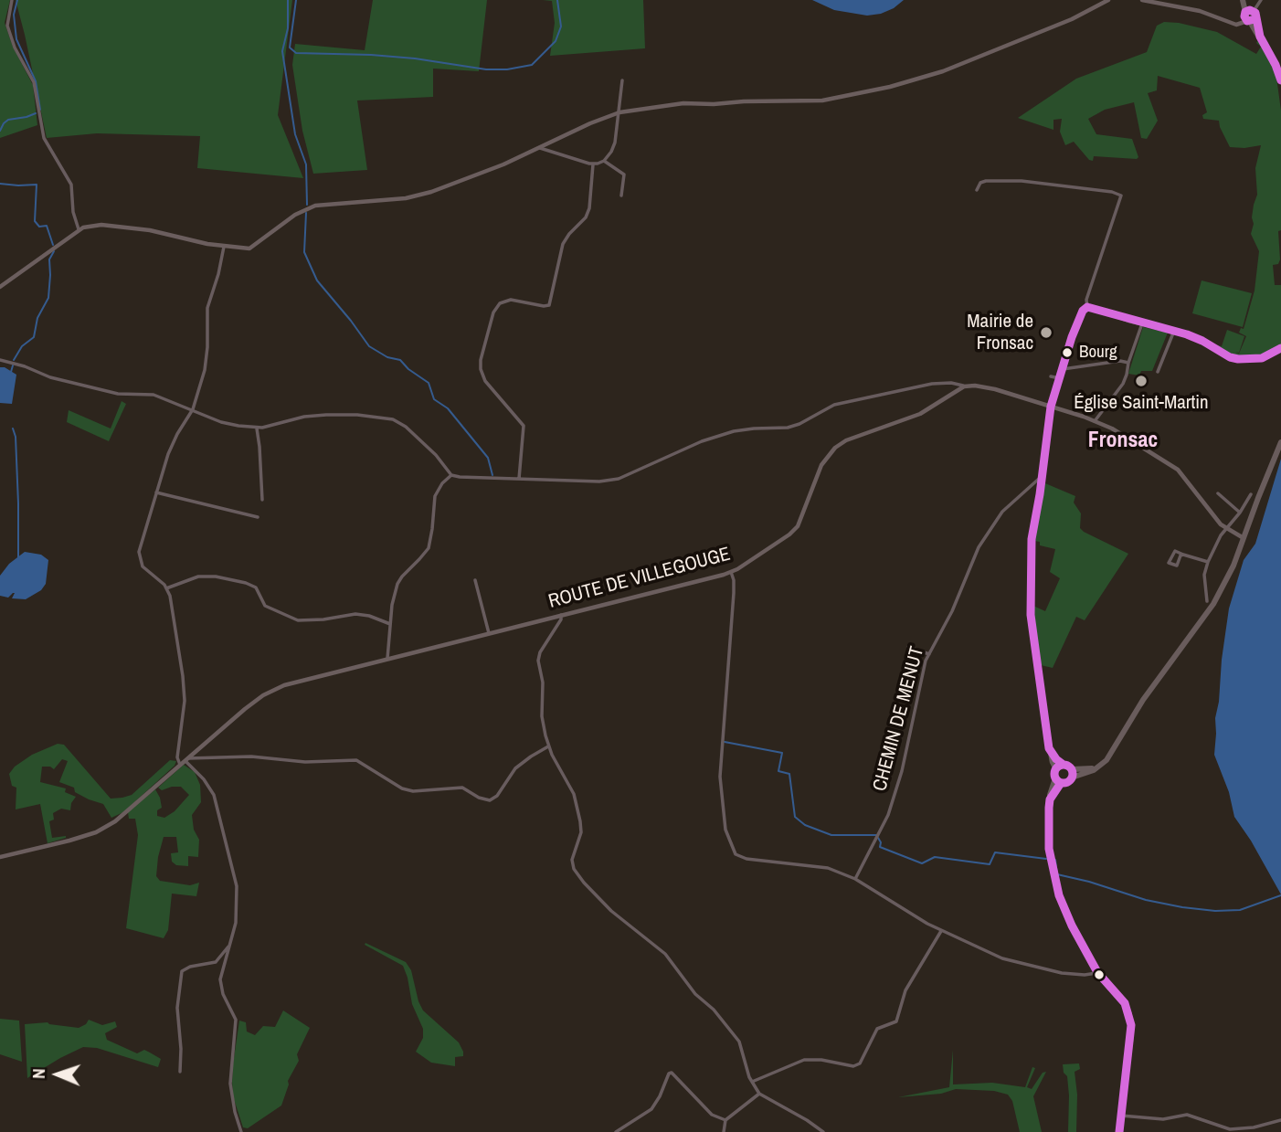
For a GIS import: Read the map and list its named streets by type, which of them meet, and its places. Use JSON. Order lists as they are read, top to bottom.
{
  "streets": {
    "street": ["ROUTE DE VILLEGOUGE", "CHEMIN DE MENUT"]
  },
  "districts": ["Fronsac"],
  "places": ["Mairie de Fronsac", "Bourg", "Église Saint-Martin"],
  "north": "left"
}
